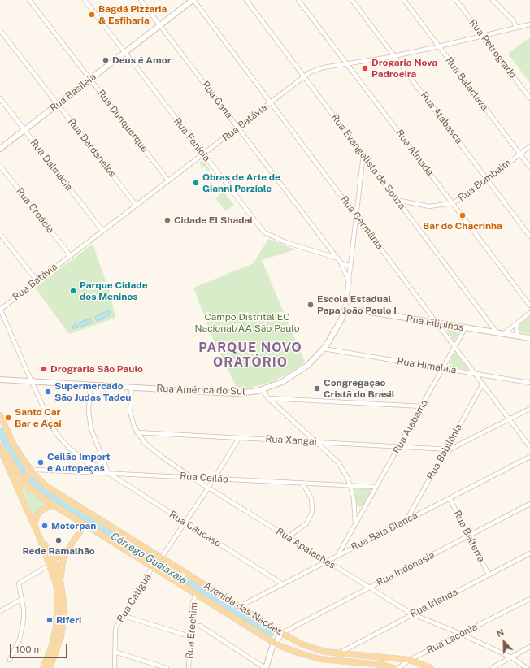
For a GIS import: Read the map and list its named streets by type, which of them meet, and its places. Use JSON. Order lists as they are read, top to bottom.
{
  "streets": {
    "main road": [
      "Rua Basiléia",
      "Rua Filipinas",
      "Rua América do Sul",
      "Avenida das Nações"
    ],
    "street": [
      "Rua Petrogrado",
      "Rua Balaclava",
      "Rua Gana",
      "Rua Atabasca",
      "Rua Dunquerque",
      "Rua Batávia",
      "Rua Fenícia",
      "Rua Dardanelos",
      "Rua Almada",
      "Rua Evangelista de Souza",
      "Rua Dalmácia",
      "Rua Bombaim",
      "Rua Croácia",
      "Rua Germânia",
      "Rua Himalaia",
      "Rua Alabama",
      "Rua Xangai",
      "Rua Babilônia",
      "Rua Ceilão",
      "Rua Cáucaso",
      "Rua Baia Blanca",
      "Rua Belterra",
      "Rua Apalaches",
      "Rua Indonésia",
      "Rua Catiguá",
      "Rua Irlanda",
      "Rua Erechim",
      "Rua Lacônia"
    ]
  },
  "crossings": [
    ["Rua Petrogrado", "Rua Batávia"],
    ["Rua Balaclava", "Rua Batávia"],
    ["Rua Balaclava", "Rua Bombaim"],
    ["Rua Basiléia", "Rua Gana"],
    ["Rua Basiléia", "Rua Dunquerque"],
    ["Rua Basiléia", "Rua Fenícia"],
    ["Rua Basiléia", "Rua Dardanelos"],
    ["Rua Basiléia", "Rua Dalmácia"],
    ["Rua Basiléia", "Rua Germânia"],
    ["Rua Gana", "Rua Batávia"],
    ["Rua Gana", "Rua Fenícia"],
    ["Rua Gana", "Rua América do Sul"],
    ["Rua Atabasca", "Rua Batávia"],
    ["Rua Atabasca", "Rua Bombaim"],
    ["Rua Dunquerque", "Rua Batávia"],
    ["Rua Batávia", "Rua Fenícia"],
    ["Rua Batávia", "Rua Dardanelos"],
    ["Rua Batávia", "Rua Almada"],
    ["Rua Batávia", "Rua Evangelista de Souza"],
    ["Rua Batávia", "Rua Dalmácia"],
    ["Rua Batávia", "Rua Croácia"],
    ["Rua Batávia", "Rua Germânia"],
    ["Rua Almada", "Rua Bombaim"],
    ["Rua Evangelista de Souza", "Rua Bombaim"],
    ["Rua Evangelista de Souza", "Rua Filipinas"],
    ["Rua Evangelista de Souza", "Rua América do Sul"],
    ["Rua Germânia", "Rua Filipinas"],
    ["Rua Germânia", "Rua Himalaia"],
    ["Rua Germânia", "Rua América do Sul"],
    ["Rua Germânia", "Rua Alabama"],
    ["Rua Germânia", "Rua Babilônia"],
    ["Rua Filipinas", "Rua América do Sul"],
    ["Rua Filipinas", "Rua Alabama"],
    ["Rua Himalaia", "Rua América do Sul"],
    ["Rua Himalaia", "Rua Alabama"],
    ["Rua América do Sul", "Rua Apalaches"],
    ["Rua Alabama", "Rua Xangai"],
    ["Rua Alabama", "Rua Ceilão"],
    ["Rua Alabama", "Rua Baia Blanca"],
    ["Rua Xangai", "Rua Babilônia"],
    ["Rua Xangai", "Rua Apalaches"],
    ["Rua Babilônia", "Rua Baia Blanca"],
    ["Rua Ceilão", "Rua Cáucaso"],
    ["Rua Ceilão", "Rua Apalaches"],
    ["Rua Ceilão", "Avenida das Nações"],
    ["Rua Cáucaso", "Rua Baia Blanca"],
    ["Rua Baia Blanca", "Rua Belterra"],
    ["Rua Baia Blanca", "Rua Apalaches"],
    ["Rua Baia Blanca", "Avenida das Nações"],
    ["Rua Belterra", "Rua Indonésia"],
    ["Rua Belterra", "Rua Irlanda"],
    ["Rua Apalaches", "Rua Indonésia"],
    ["Rua Apalaches", "Rua Irlanda"],
    ["Rua Apalaches", "Rua Lacônia"],
    ["Rua Indonésia", "Avenida das Nações"],
    ["Rua Catiguá", "Avenida das Nações"],
    ["Rua Irlanda", "Avenida das Nações"],
    ["Avenida das Nações", "Rua Erechim"],
    ["Avenida das Nações", "Rua Lacônia"]
  ],
  "districts": ["PARQUE NOVO ORATÓRIO"],
  "water": ["Córrego Guaiaxaia"],
  "parks": ["Campo Distrital EC Nacional/AA São Paulo"],
  "places": [
    "Bagdá Pizzaria & Esfiharia",
    "Deus é Amor",
    "Drogaria Nova Padroeira",
    "Obras de Arte de Gianni Parziale",
    "Bar do Chacrinha",
    "Cidade El Shadai",
    "Parque Cidade dos Meninos",
    "Escola Estadual Papa João Paulo I",
    "Drograria São Paulo",
    "Congregação Cristã do Brasil",
    "Supermercado São Judas Tadeu",
    "Santo Car Bar e Açaí",
    "Ceilão Import e Autopeças",
    "Motorpan",
    "Rede Ramalhão",
    "Riferi"
  ],
  "scale_bar": "100 m",
  "north": "top left"
}
